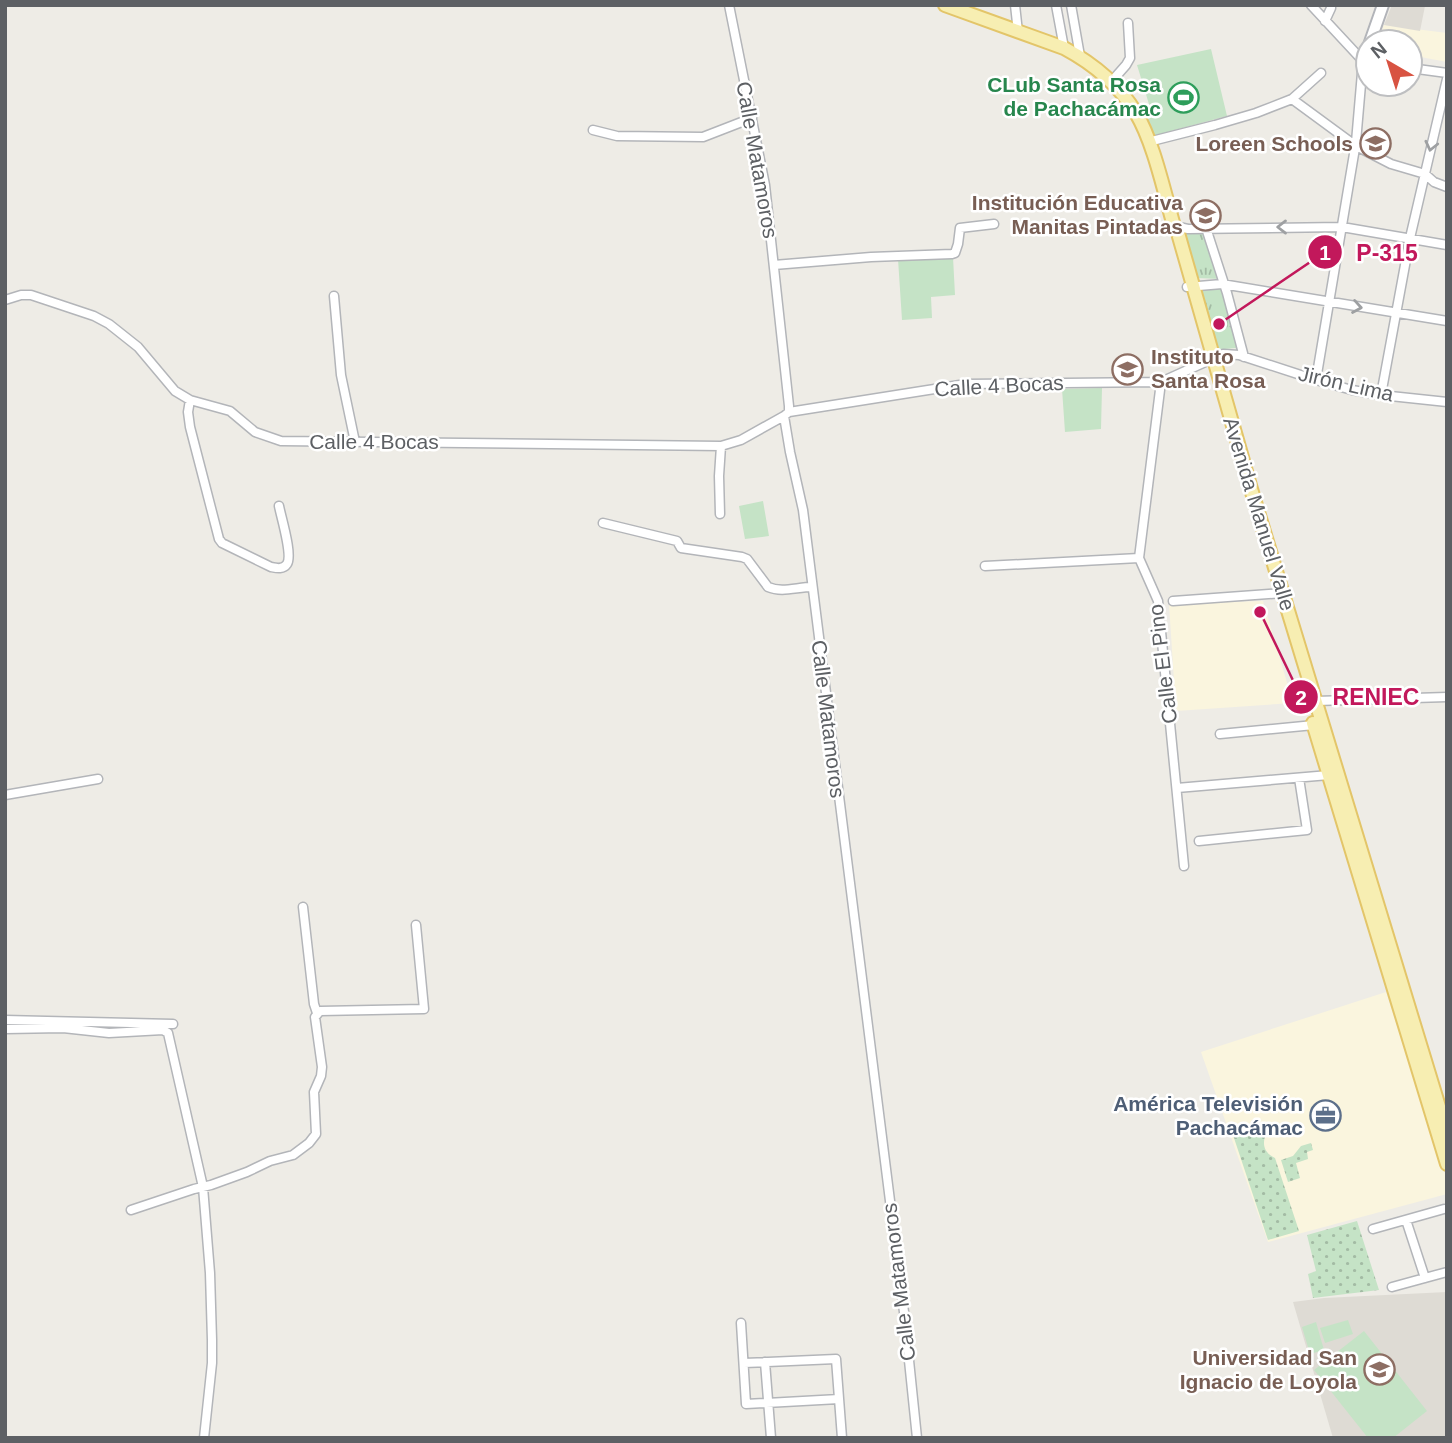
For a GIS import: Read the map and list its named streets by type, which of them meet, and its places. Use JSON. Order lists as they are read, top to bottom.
{
  "streets": {
    "main road": ["Avenida Manuel Valle"],
    "street": [
      "Calle Matamoros",
      "Jirón Lima",
      "Calle 4 Bocas",
      "Calle El Pino"
    ]
  },
  "crossings": [
    ["Calle Matamoros", "Calle 4 Bocas"],
    ["Jirón Lima", "Calle 4 Bocas"],
    ["Jirón Lima", "Avenida Manuel Valle"],
    ["Calle 4 Bocas", "Avenida Manuel Valle"]
  ],
  "places": {
    "sports": ["CLub Santa Rosa de Pachacámac"],
    "school or university": [
      "Loreen Schools",
      "Institución Educativa Manitas Pintadas",
      "Instituto Santa Rosa",
      "Universidad San Ignacio de Loyola"
    ],
    "other": ["P-315", "RENIEC"],
    "office": ["América Televisión Pachacámac"]
  },
  "north": "top left"
}
